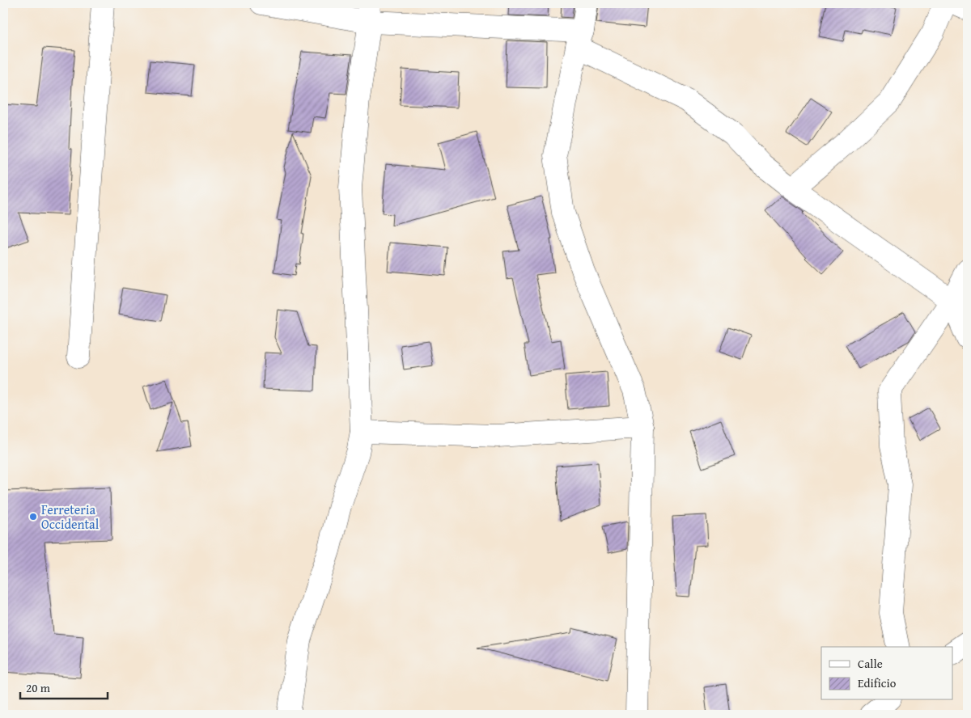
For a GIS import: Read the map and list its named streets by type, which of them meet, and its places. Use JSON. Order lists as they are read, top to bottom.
{
  "places": ["Ferreteria Occidental"],
  "legend": ["Calle", "Edificio"],
  "scale_bar": "20 m"
}
